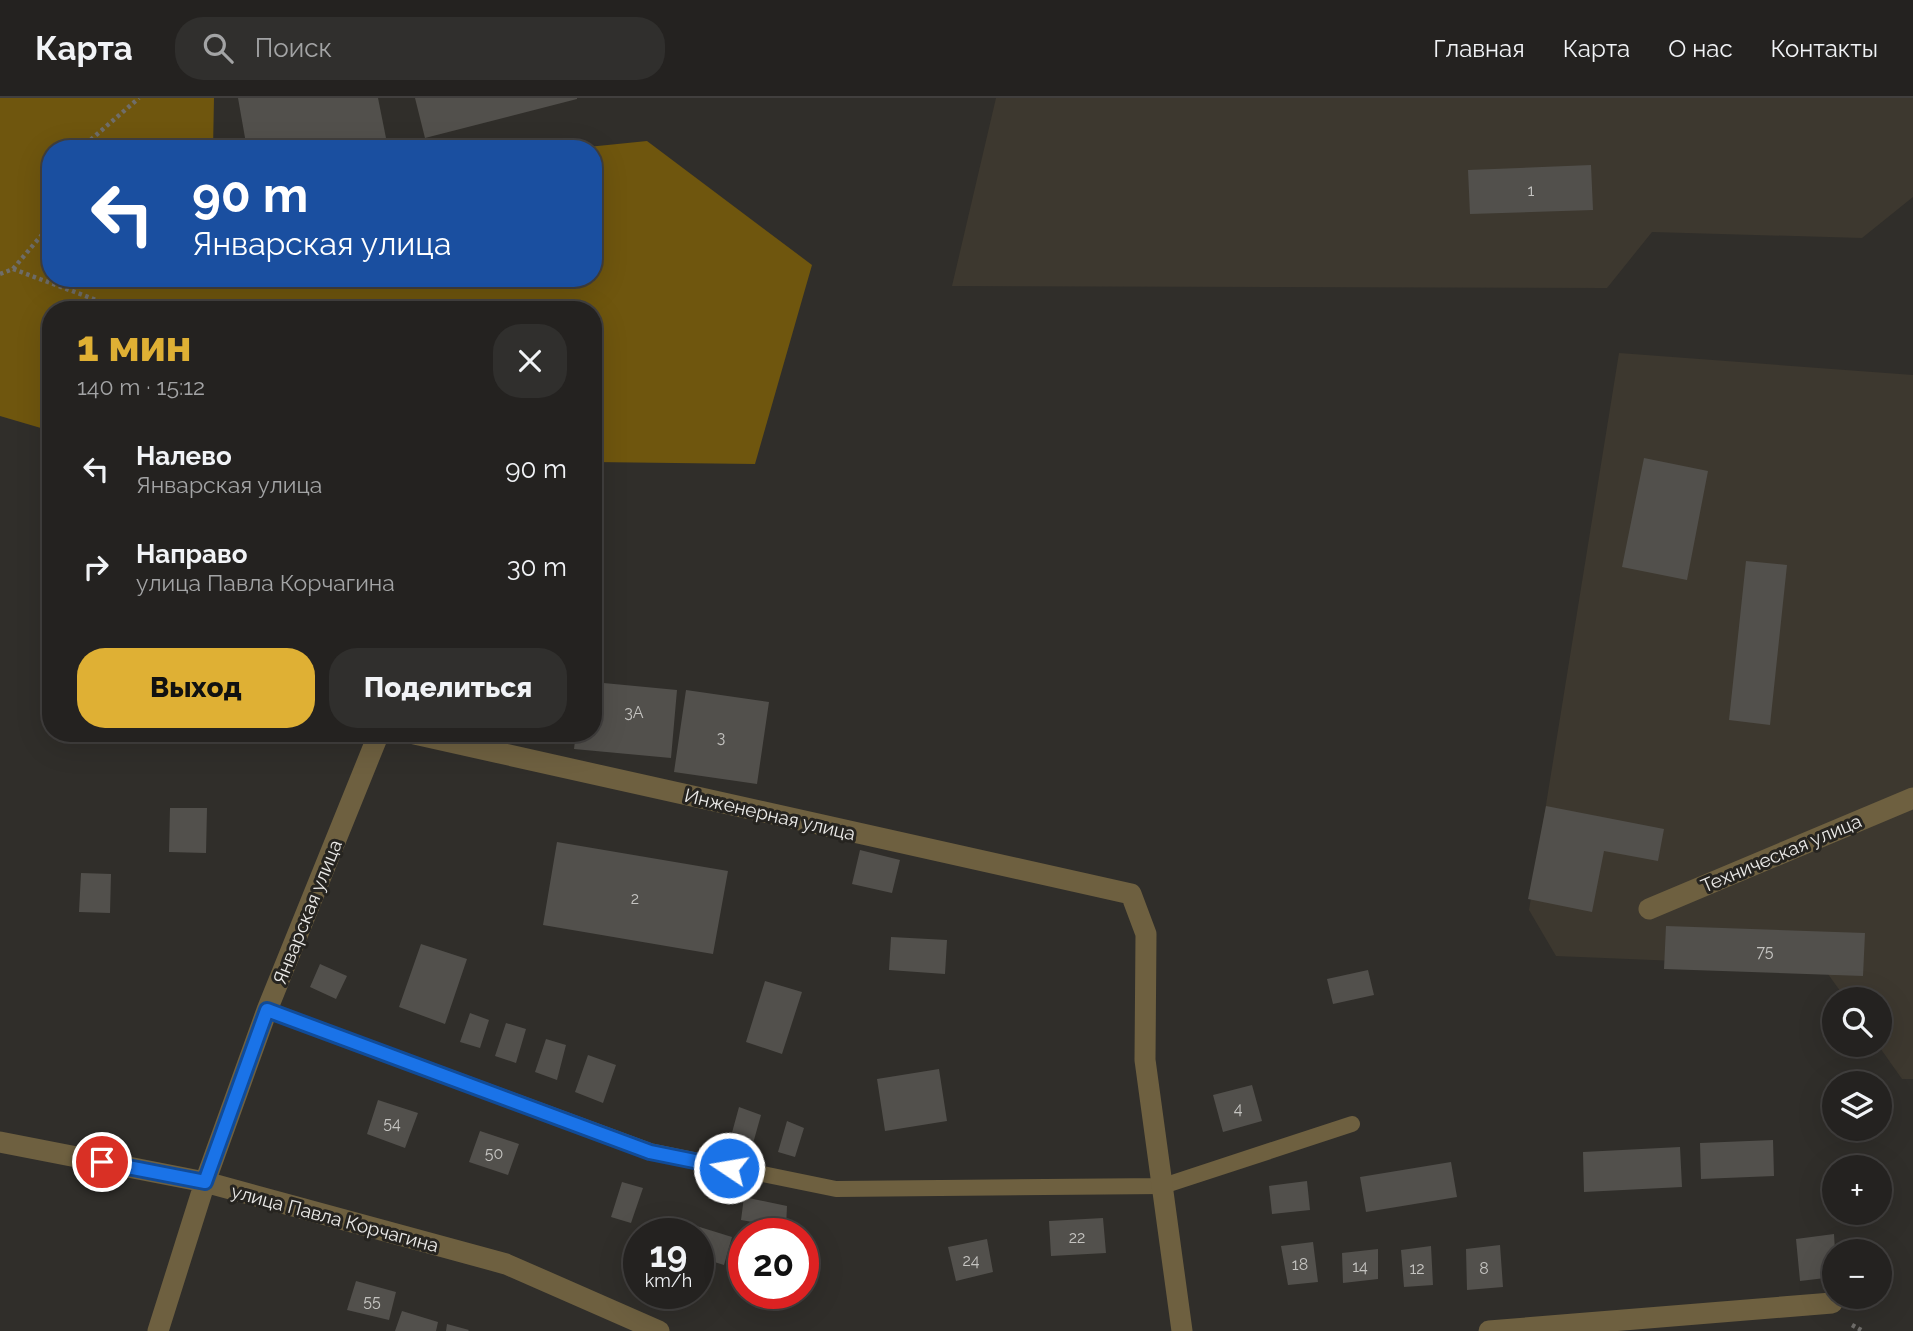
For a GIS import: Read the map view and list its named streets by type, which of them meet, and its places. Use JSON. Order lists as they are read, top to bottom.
{
  "streets": {
    "street": [
      "Инженерная улица",
      "Техническая улица",
      "Январская улица",
      "улица Павла Корчагина"
    ]
  },
  "crossings": [
    ["Январская улица", "улица Павла Корчагина"]
  ],
  "house_numbers": [
    "1",
    "3А",
    "3",
    "2",
    "75",
    "4",
    "54",
    "50",
    "22",
    "24",
    "18",
    "14",
    "12",
    "8",
    "55"
  ],
  "page": {
    "header": "Карта",
    "search": "Поиск",
    "nav": [
      "Главная",
      "Карта",
      "О нас",
      "Контакты"
    ],
    "turn": ["90 m", "Январская улица"],
    "heading": ["1 мин", "140 m · 15:12"],
    "list": [
      {
        "name": "Налево",
        "note": "Январская улица",
        "value": "90 m"
      },
      {
        "name": "Направо",
        "note": "улица Павла Корчагина",
        "value": "30 m"
      }
    ],
    "buttons": ["Выход", "Поделиться"],
    "map_buttons": ["+", "−"],
    "speed": "19 km/h",
    "limit": "20"
  }
}
